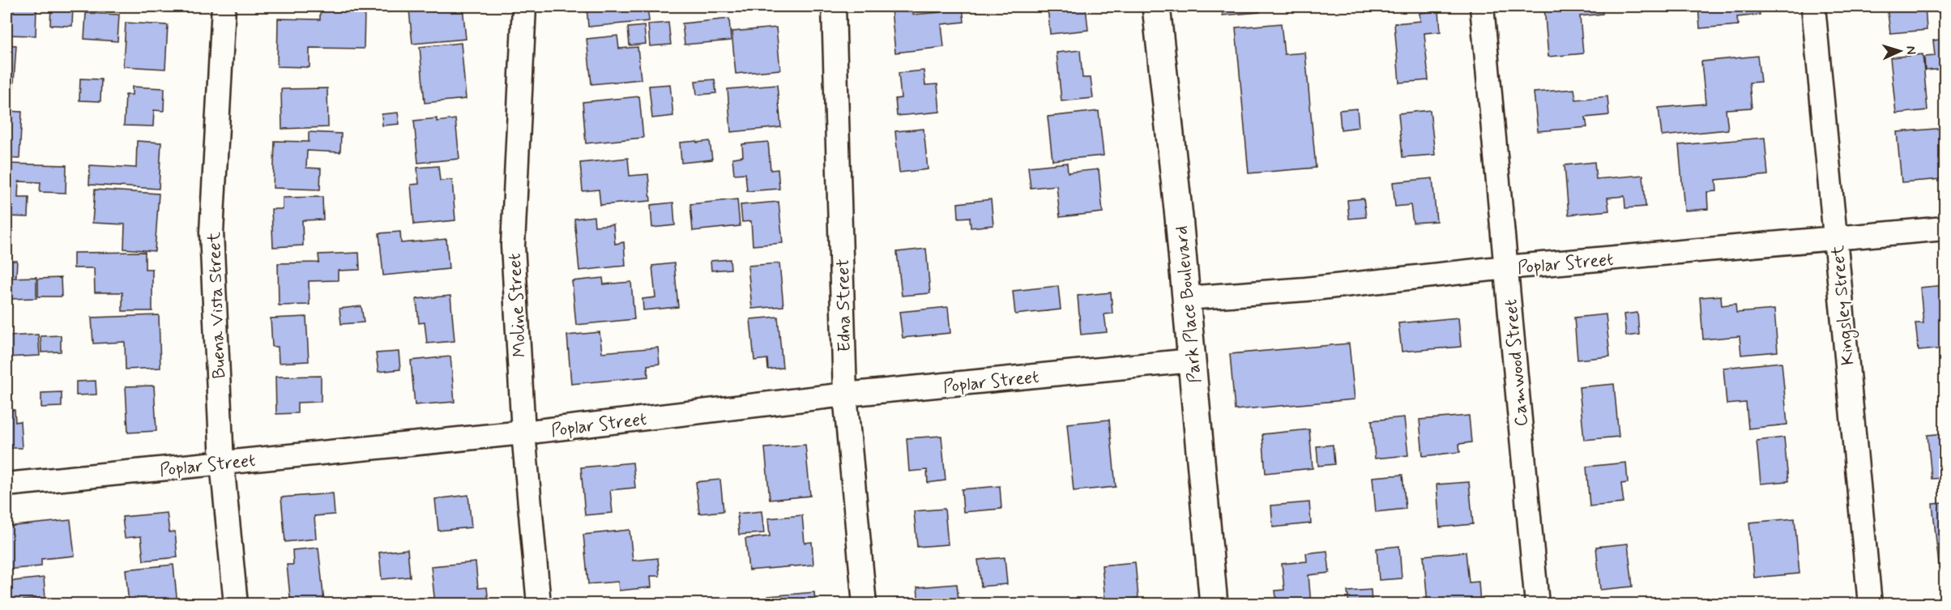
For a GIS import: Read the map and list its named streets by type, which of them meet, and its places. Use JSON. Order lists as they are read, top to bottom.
{
  "streets": {
    "main road": ["Park Place Boulevard"],
    "street": [
      "Poplar Street",
      "Buena Vista Street",
      "Moline Street",
      "Edna Street",
      "Kingsley Street",
      "Camwood Street"
    ]
  },
  "crossings": [
    ["Poplar Street", "Park Place Boulevard"],
    ["Poplar Street", "Buena Vista Street"],
    ["Poplar Street", "Moline Street"],
    ["Poplar Street", "Edna Street"],
    ["Poplar Street", "Kingsley Street"],
    ["Poplar Street", "Camwood Street"]
  ],
  "north": "right"
}
